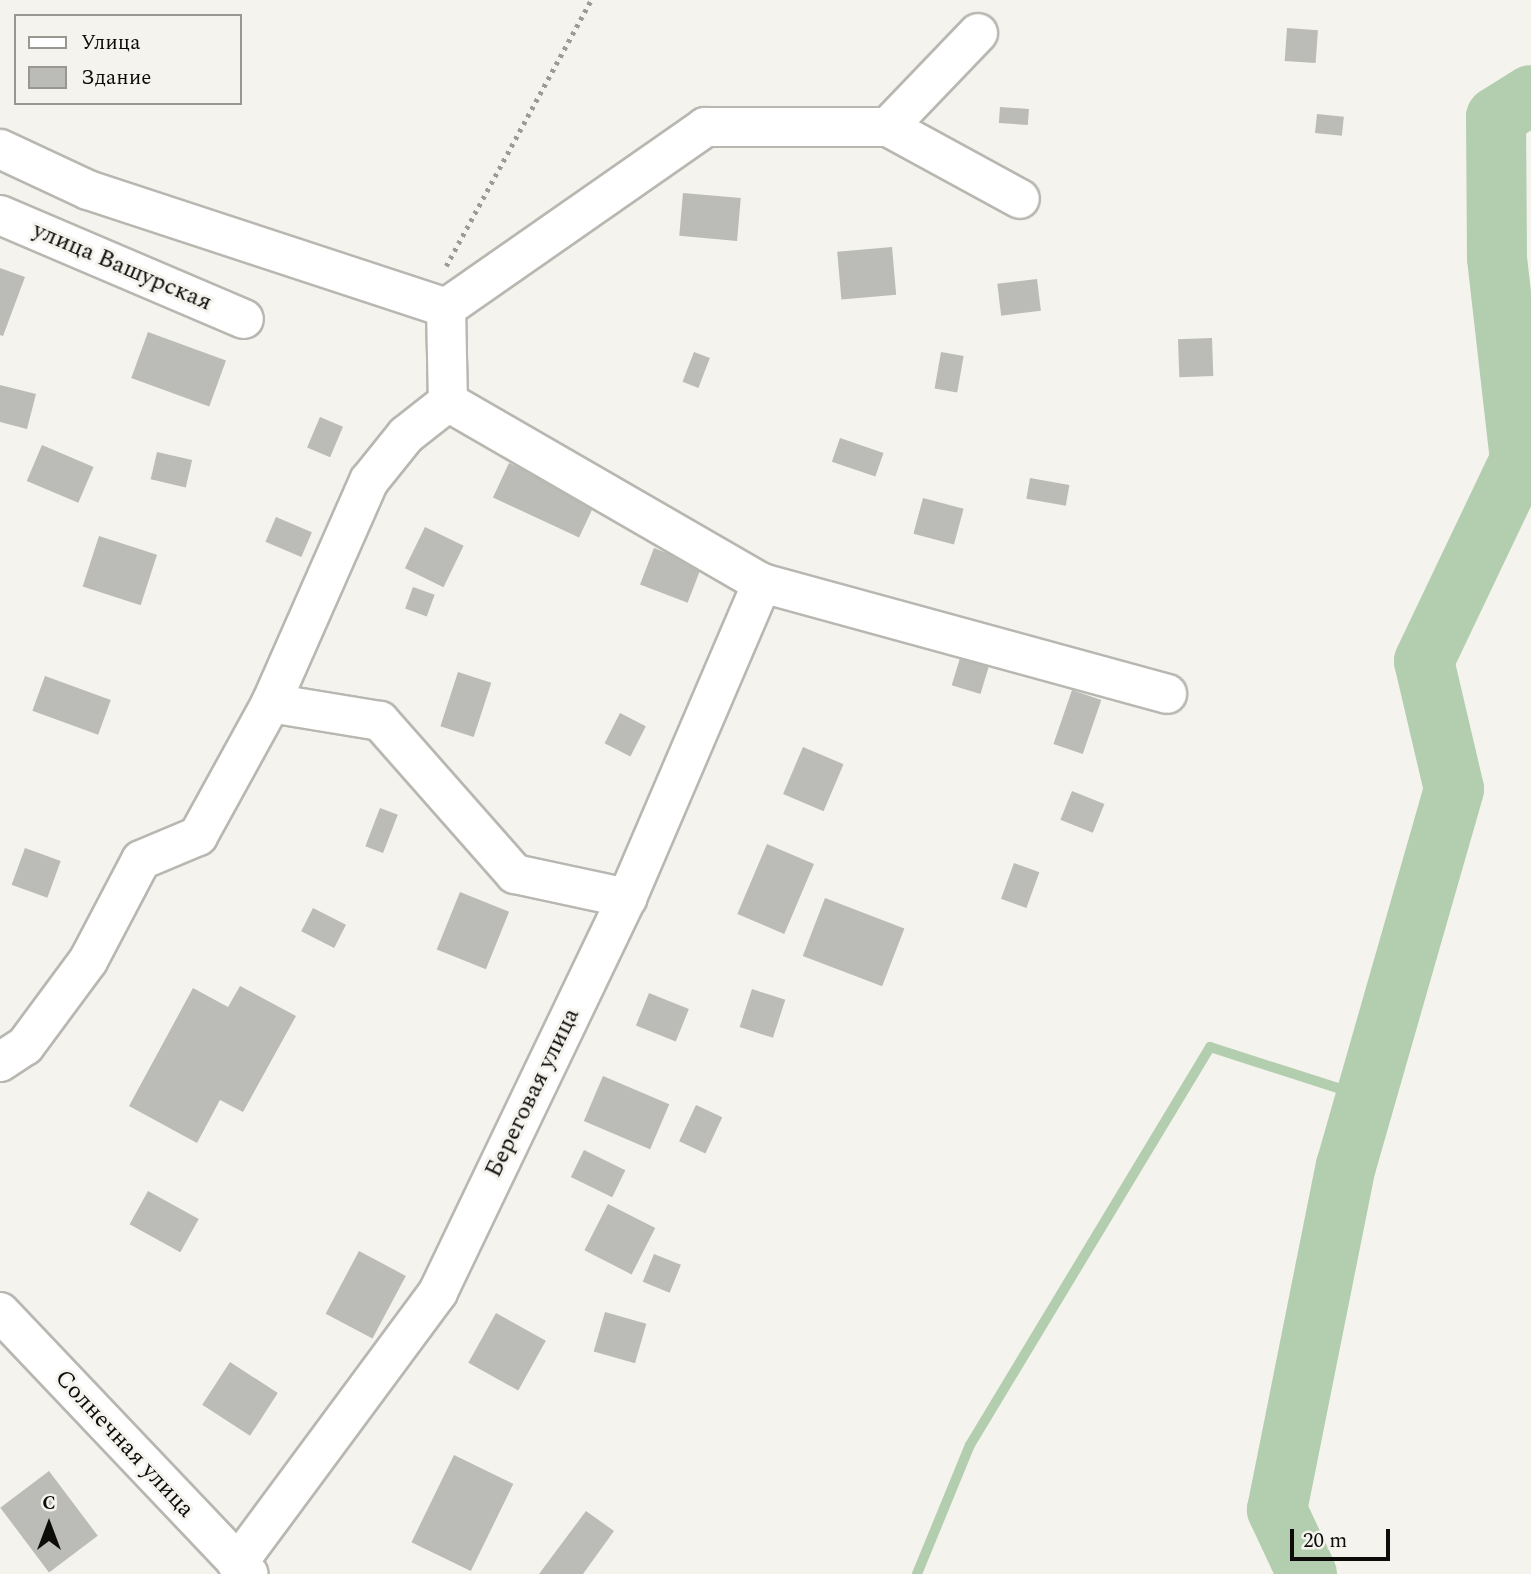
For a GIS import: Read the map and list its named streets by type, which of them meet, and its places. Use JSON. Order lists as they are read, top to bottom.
{
  "streets": {
    "street": ["улица Вашурская", "Береговая улица", "Солнечная улица"]
  },
  "crossings": [
    ["Береговая улица", "Солнечная улица"]
  ],
  "legend": ["Улица", "Здание"],
  "scale_bar": "20 m",
  "north": "top"
}
